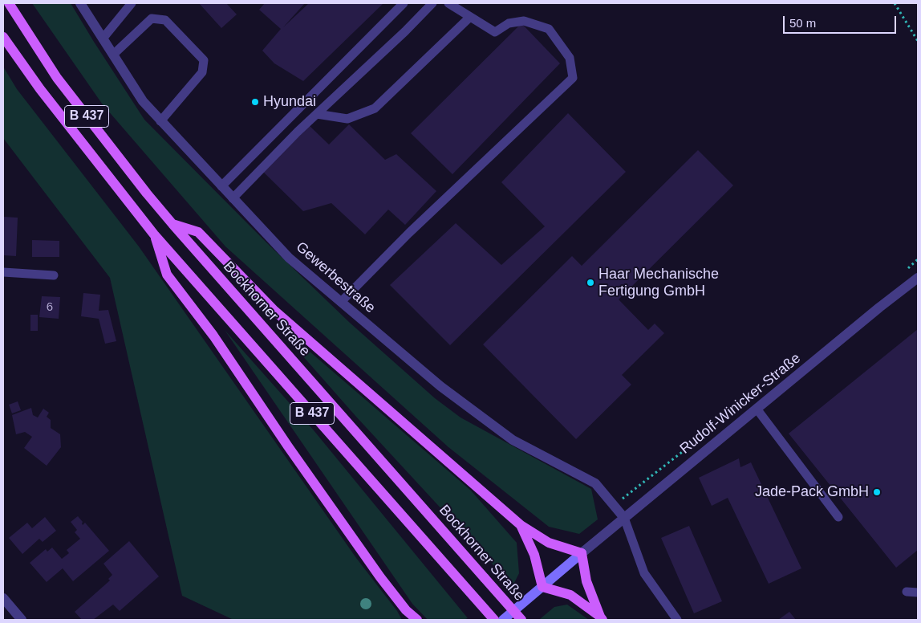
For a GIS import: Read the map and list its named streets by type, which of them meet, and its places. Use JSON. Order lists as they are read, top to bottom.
{
  "streets": {
    "main road": ["B 437", "Bockhorner Straße"],
    "street": ["Gewerbestraße", "Rudolf-Winicker-Straße"]
  },
  "crossings": [
    ["Gewerbestraße", "Rudolf-Winicker-Straße"]
  ],
  "places": ["Hyundai", "Haar Mechanische Fertigung GmbH", "Jade-Pack GmbH"],
  "house_numbers": ["6"],
  "scale_bar": "50 m"
}
